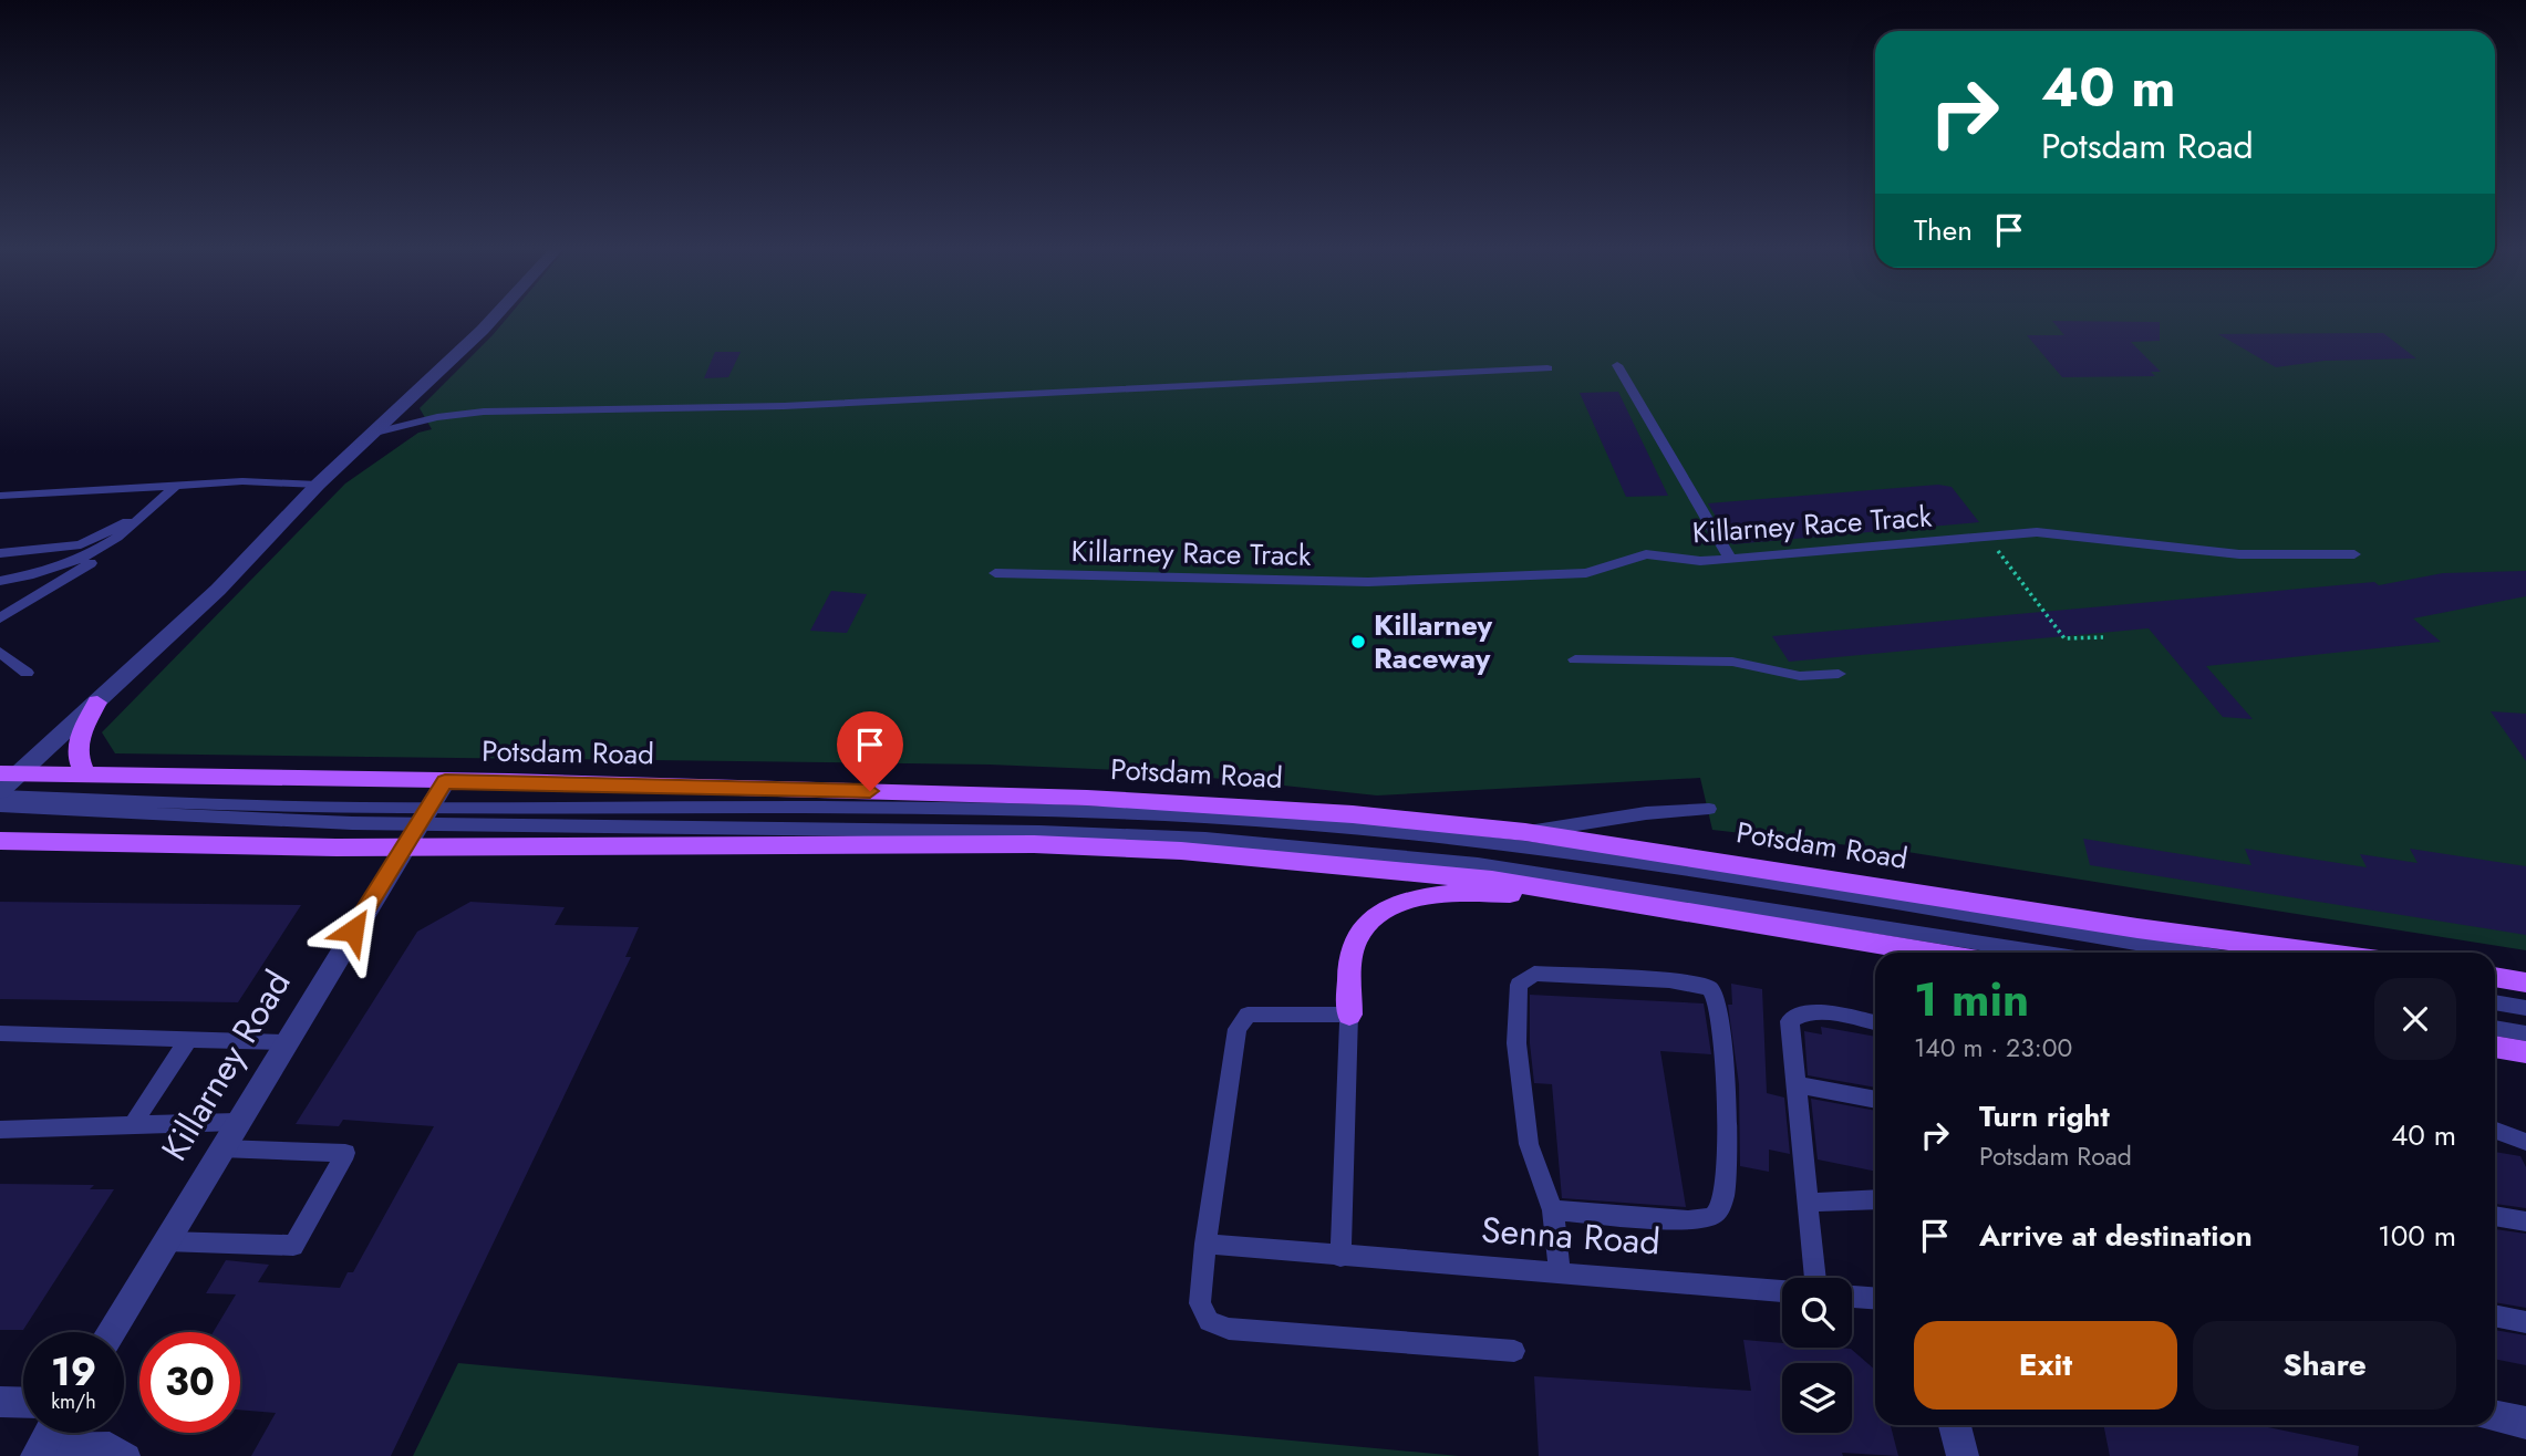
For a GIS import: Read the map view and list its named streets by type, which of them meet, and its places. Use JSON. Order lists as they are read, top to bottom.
{
  "streets": {
    "main road": ["Potsdam Road"],
    "street": ["Killarney Road"],
    "lane": ["Killarney Race Track", "Senna Road"]
  },
  "crossings": [
    ["Potsdam Road", "Killarney Road"]
  ],
  "places": ["Killarney Raceway"],
  "page": {
    "turn": ["40 m", "Potsdam Road"],
    "then": "Then",
    "heading": ["1 min", "140 m · 23:00"],
    "list": [
      {
        "name": "Turn right",
        "note": "Potsdam Road",
        "value": "40 m"
      },
      {
        "name": "Arrive at destination",
        "value": "100 m"
      }
    ],
    "buttons": ["Exit", "Share"],
    "speed": "19 km/h",
    "limit": "30"
  }
}
